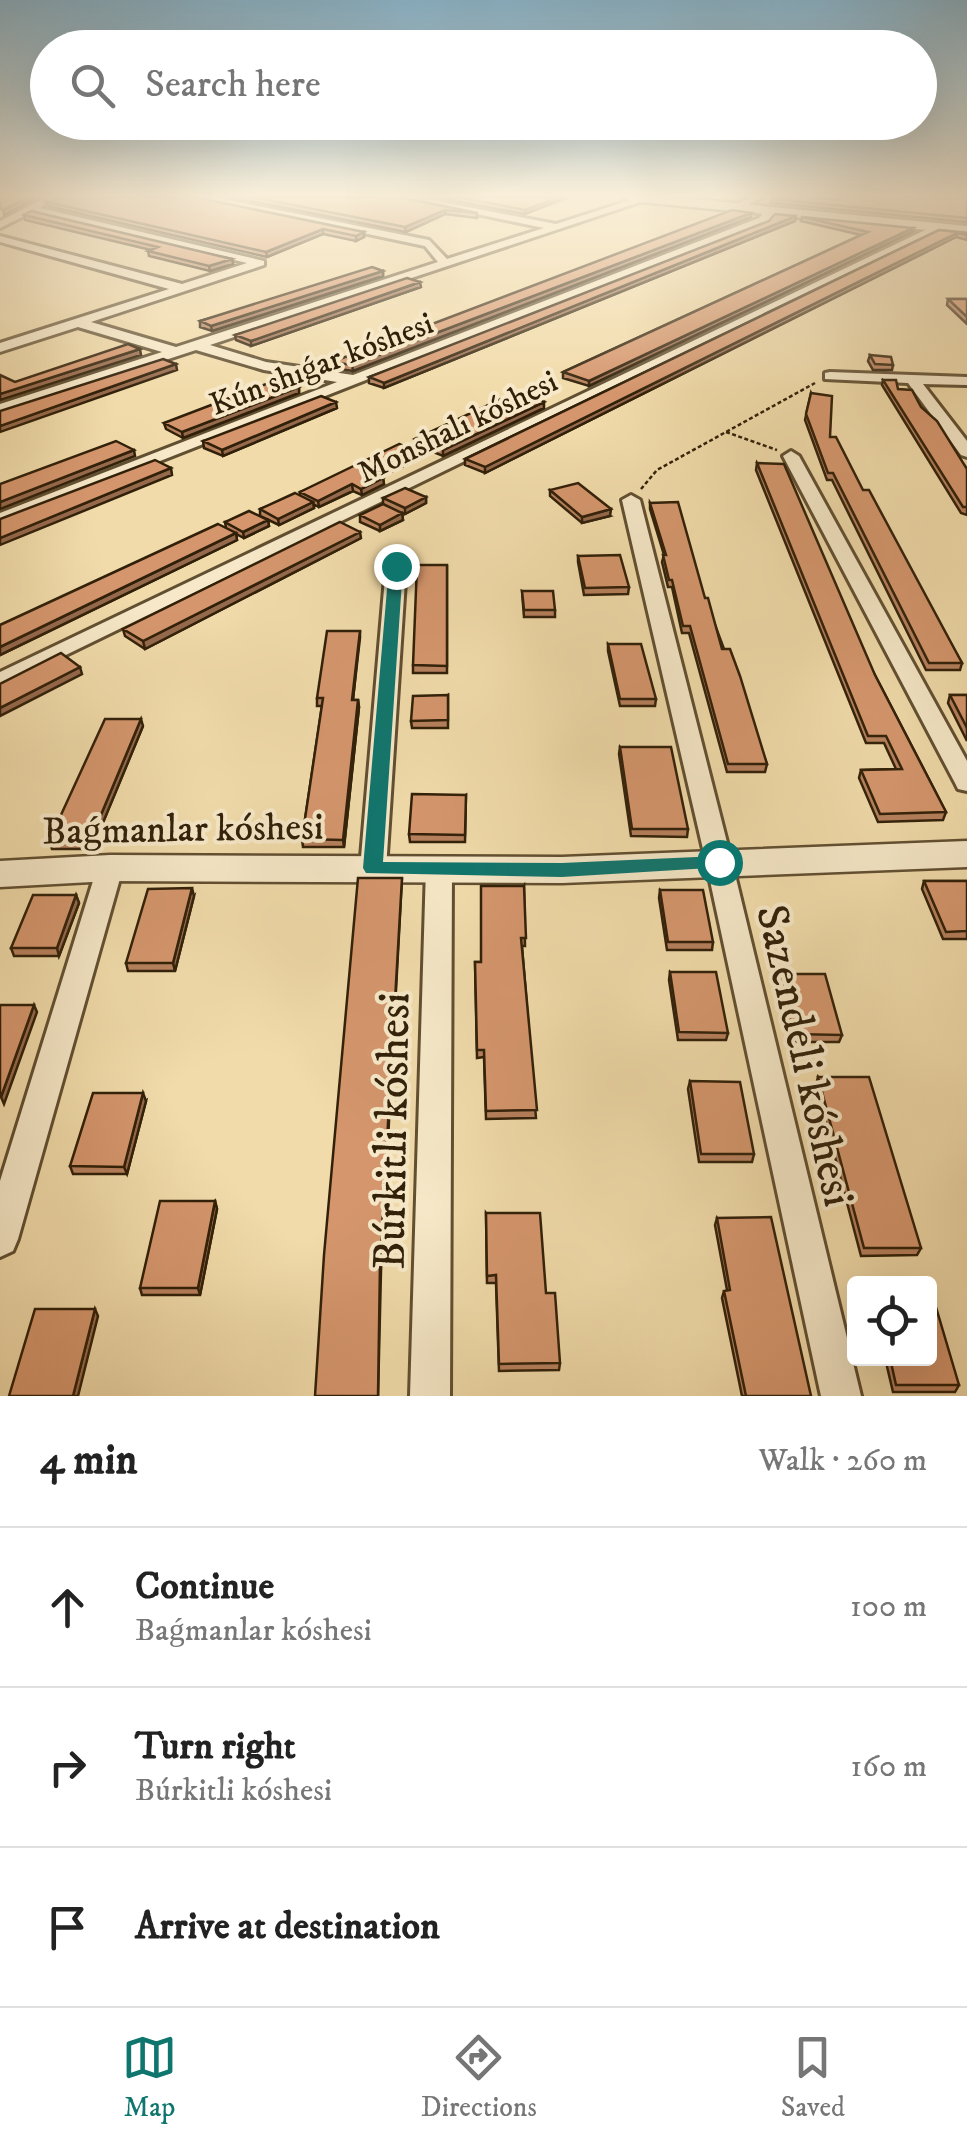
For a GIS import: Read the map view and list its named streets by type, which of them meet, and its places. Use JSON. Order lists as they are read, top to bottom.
{
  "streets": {
    "street": [
      "Kún shıǵar kóshesi",
      "Monshalı kóshesi",
      "Baǵmanlar kóshesi",
      "Sazendeli kóshesi",
      "Búrkitli kóshesi"
    ]
  },
  "crossings": [
    ["Baǵmanlar kóshesi", "Sazendeli kóshesi"],
    ["Baǵmanlar kóshesi", "Búrkitli kóshesi"]
  ],
  "page": {
    "search": "Search here",
    "heading": ["4 min", "Walk · 260 m"],
    "list": [
      ["Continue", "Baǵmanlar kóshesi", "100 m"],
      ["Turn right", "Búrkitli kóshesi", "160 m"],
      "Arrive at destination"
    ],
    "nav": ["Map", "Directions", "Saved"]
  }
}
